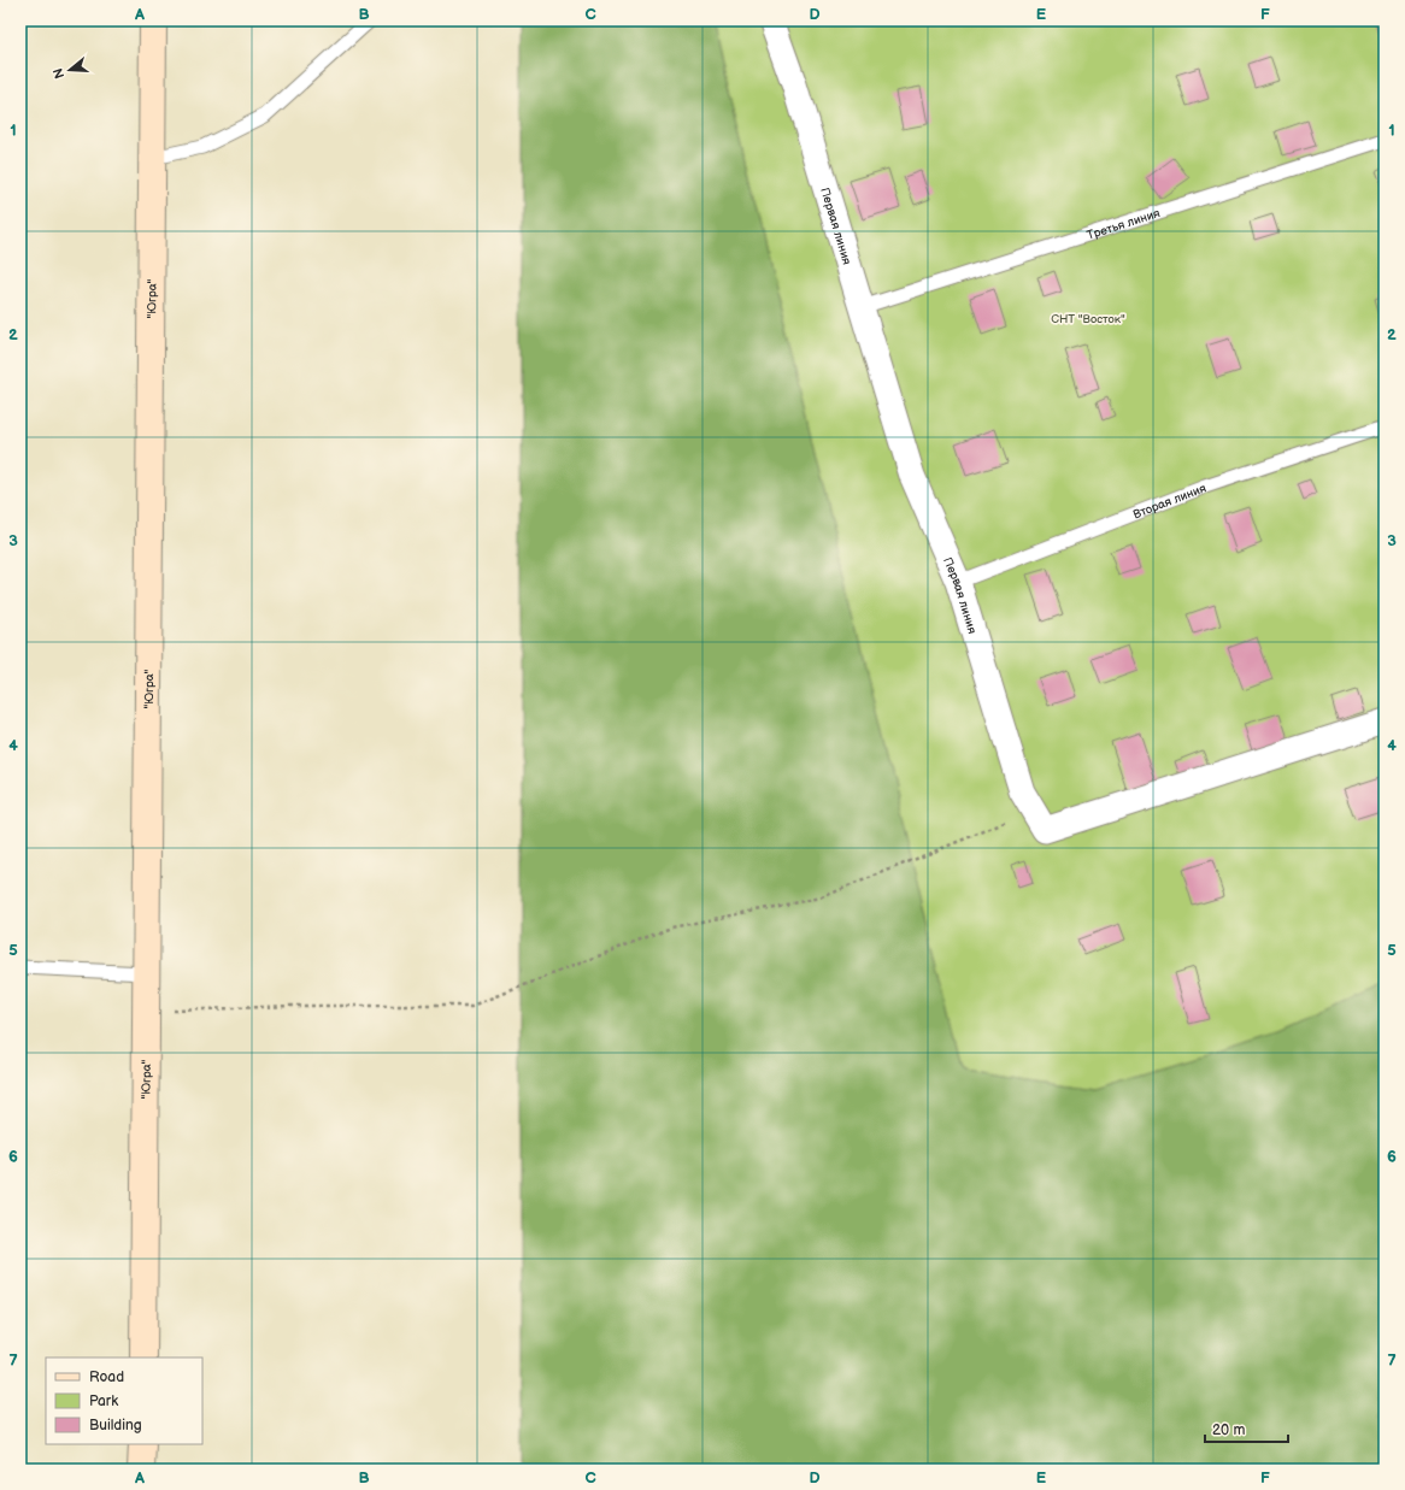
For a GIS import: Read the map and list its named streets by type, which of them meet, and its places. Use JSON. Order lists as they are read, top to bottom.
{
  "streets": {
    "main road": ["\"Югра\""],
    "street": ["Первая линия"],
    "lane": ["Третья линия", "Вторая линия"]
  },
  "crossings": [
    ["Третья линия", "Первая линия"],
    ["Первая линия", "Вторая линия"]
  ],
  "parks": ["СНТ \"Восток\""],
  "legend": ["Road", "Park", "Building"],
  "scale_bar": "20 m",
  "north": "left",
  "grid": {
    "columns": [
      "A",
      "B",
      "C",
      "D",
      "E",
      "F"
    ],
    "rows": [
      "1",
      "2",
      "3",
      "4",
      "5",
      "6",
      "7"
    ]
  }
}
